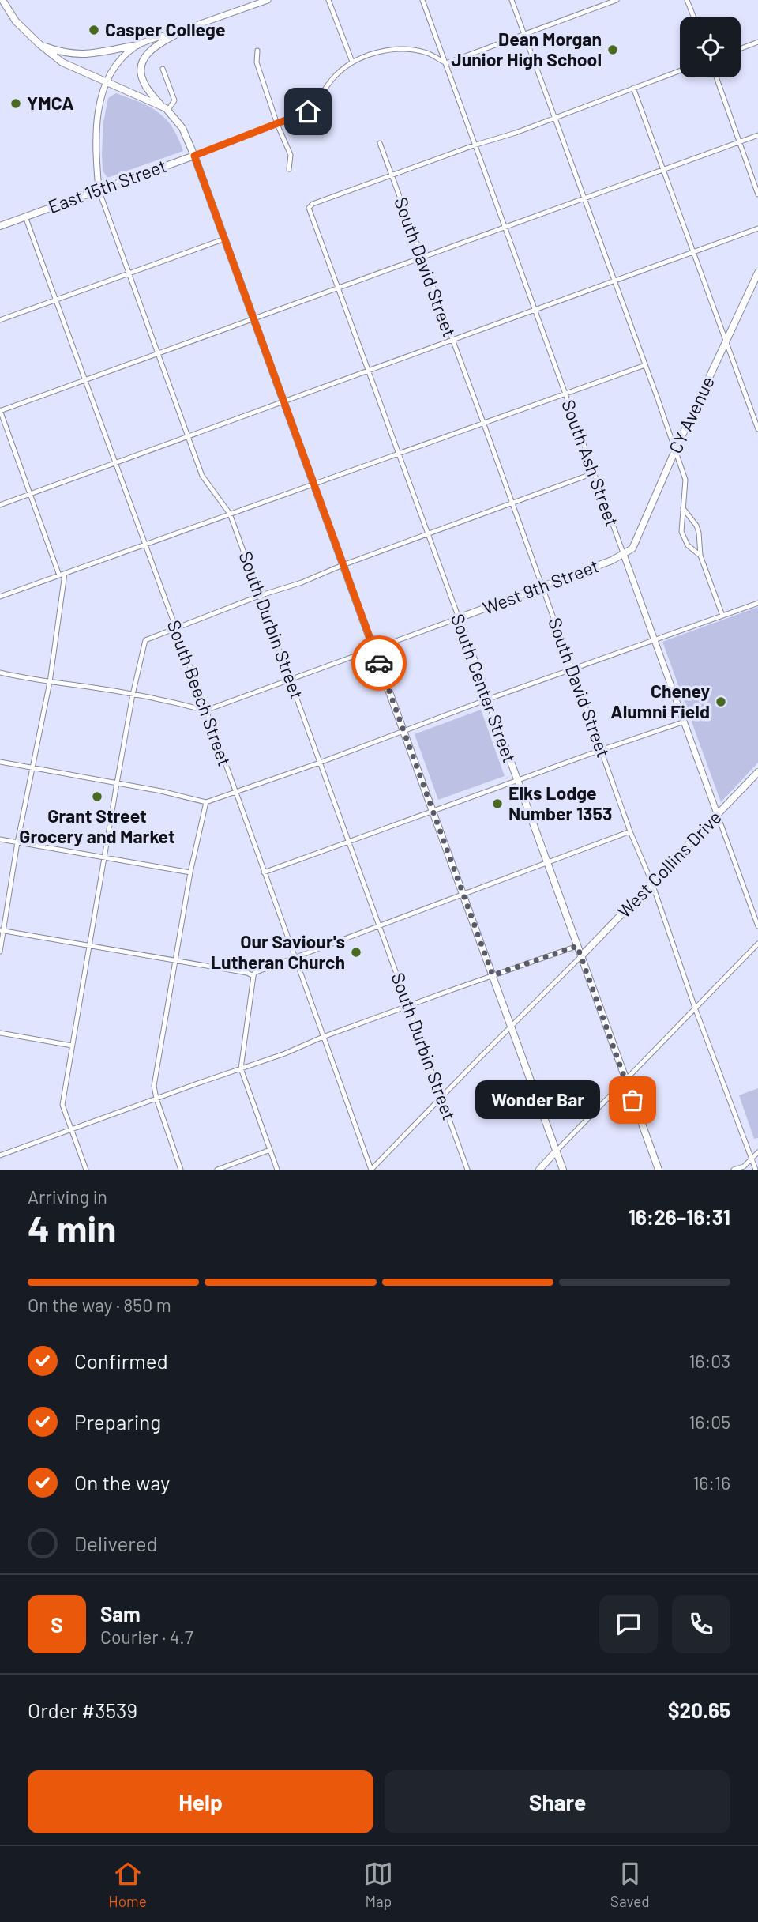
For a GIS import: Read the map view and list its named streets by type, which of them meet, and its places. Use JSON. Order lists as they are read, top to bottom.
{
  "streets": {
    "main road": [
      "East 15th Street",
      "CY Avenue",
      "West 9th Street",
      "South Center Street",
      "West Collins Drive"
    ],
    "street": [
      "South David Street",
      "South Ash Street",
      "South Durbin Street",
      "South Beech Street"
    ]
  },
  "crossings": [
    ["East 15th Street", "South Durbin Street"],
    ["East 15th Street", "South Beech Street"],
    ["South David Street", "West 9th Street"],
    ["South David Street", "South Center Street"],
    ["South David Street", "West Collins Drive"],
    ["CY Avenue", "South Ash Street"],
    ["CY Avenue", "West 9th Street"],
    ["South Ash Street", "West 9th Street"],
    ["South Ash Street", "West Collins Drive"],
    ["West 9th Street", "South Center Street"],
    ["South Center Street", "West Collins Drive"]
  ],
  "places": [
    "Casper College",
    "Dean Morgan Junior High School",
    "YMCA",
    "Cheney Alumni Field",
    "Grant Street Grocery and Market",
    "Elks Lodge Number 1353",
    "Our Saviour's Lutheran Church",
    "Wonder Bar"
  ],
  "page": {
    "bubble": "Wonder Bar",
    "heading": ["4 min", "Arriving in", "16:26–16:31"],
    "panel": [
      "Sam",
      "Courier · 4.7",
      "Order #3539",
      "$20.65"
    ],
    "bar": "On the way · 850 m",
    "list": [
      ["Confirmed", "16:03"],
      ["Preparing", "16:05"],
      ["On the way", "16:16"],
      "Delivered"
    ],
    "round": "S",
    "buttons": ["Help", "Share"],
    "tabs": ["Home", "Map", "Saved"]
  }
}
